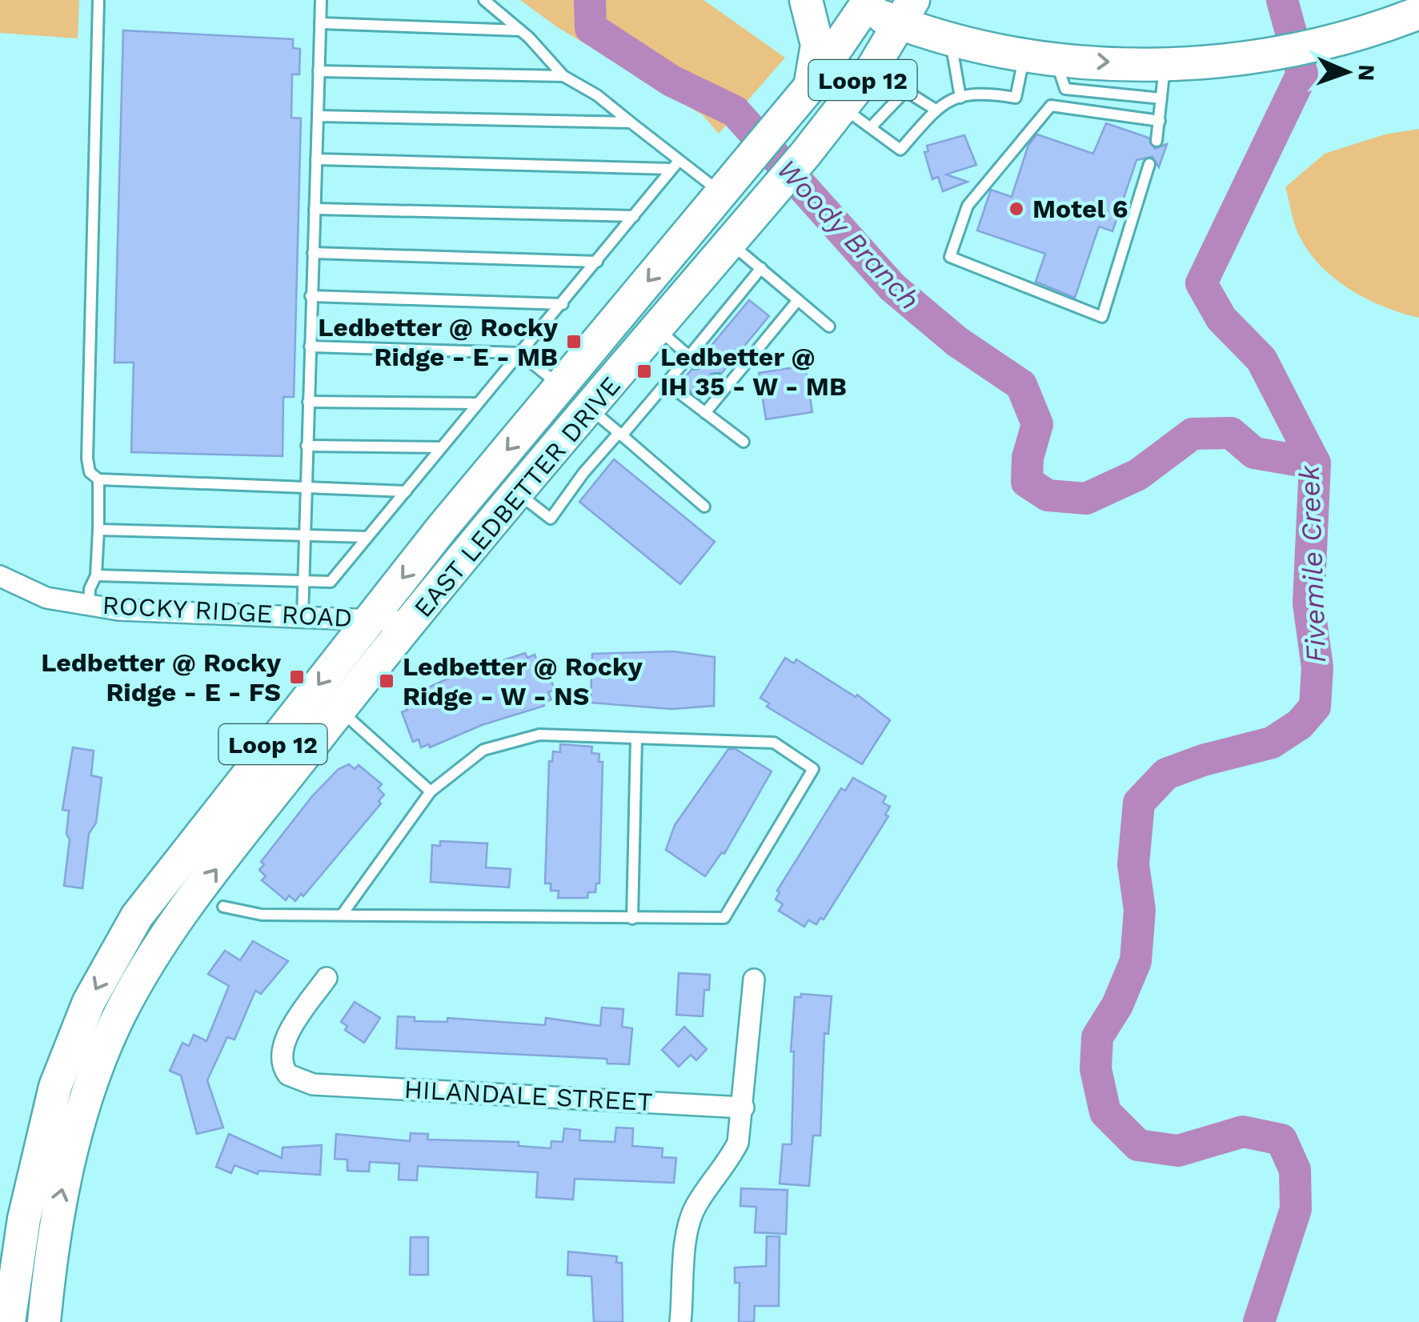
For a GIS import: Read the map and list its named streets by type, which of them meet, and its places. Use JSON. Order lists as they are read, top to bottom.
{
  "streets": {
    "main road": ["Loop 12", "EAST LEDBETTER DRIVE"],
    "street": ["ROCKY RIDGE ROAD", "HILANDALE STREET"]
  },
  "crossings": [
    ["EAST LEDBETTER DRIVE", "ROCKY RIDGE ROAD"]
  ],
  "water": ["Woody Branch", "Fivemile Creek"],
  "places": {
    "other": ["Motel 6"],
    "transit": [
      "Ledbetter @ Rocky Ridge - E - MB",
      "Ledbetter @ IH 35 - W - MB",
      "Ledbetter @ Rocky Ridge - E - FS",
      "Ledbetter @ Rocky Ridge - W - NS"
    ]
  },
  "north": "right"
}
